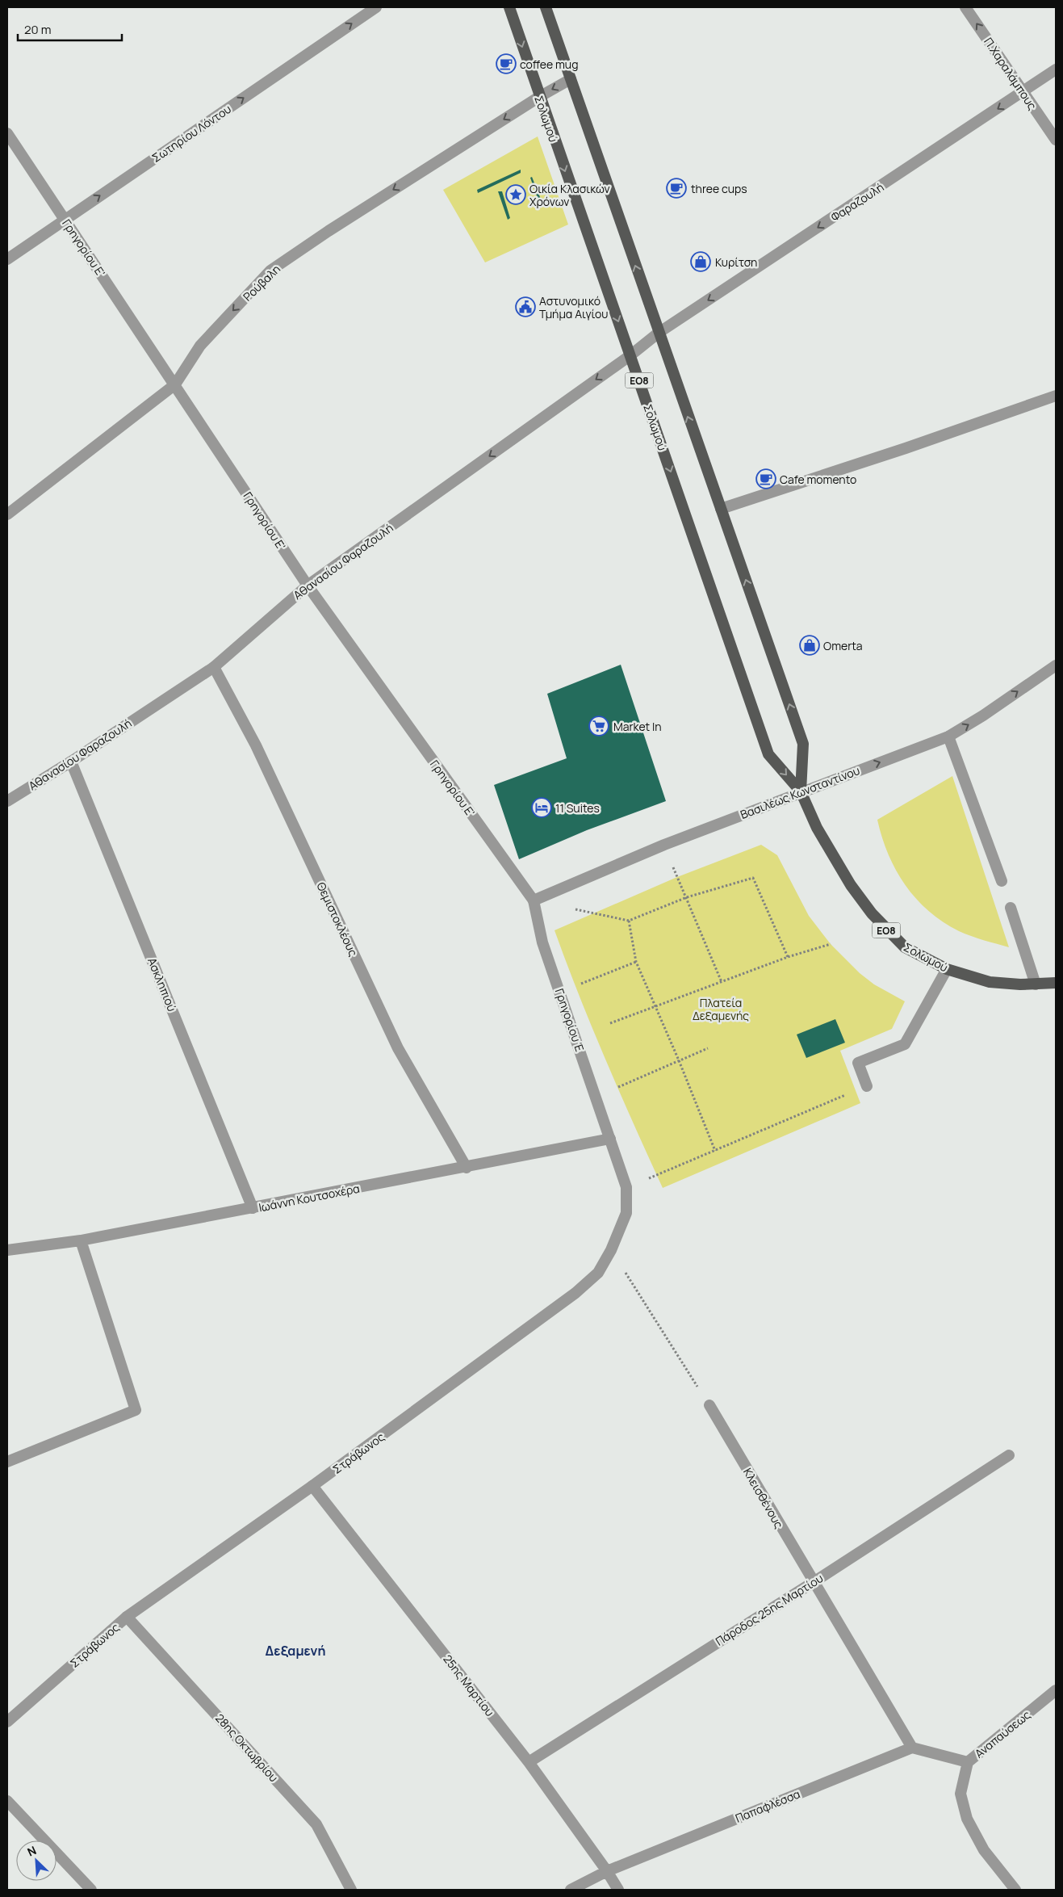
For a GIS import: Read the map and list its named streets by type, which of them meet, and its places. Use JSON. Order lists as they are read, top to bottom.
{
  "streets": {
    "main road": ["Σολωμού", "ΕΟ8"],
    "street": [
      "Π.Χαραλάμπους",
      "Σωτηρίου Λόντου",
      "Φαραζουλή",
      "Γρηγορίου Ε'",
      "Ρούβαλη",
      "Αθανασίου Φαραζουλή",
      "Βασιλέως Κωνσταντίνου",
      "Θεμιστοκλέους",
      "Ασκληπιού",
      "Γρηγορίου Έ",
      "Ιωάννη Κουτσοχέρα",
      "Στράβωνος",
      "Κλεισθένους",
      "Πάροδος 25ης Μαρτίου",
      "25ης Μαρτίου",
      "Αναπαύσεως",
      "28ης Οκτωβρίου",
      "Παπαφλέσσα"
    ]
  },
  "crossings": [
    ["Π.Χαραλάμπους", "Φαραζουλή"],
    ["Σολωμού", "Φαραζουλή"],
    ["Σολωμού", "Ρούβαλη"],
    ["Σολωμού", "ΕΟ8"],
    ["Σολωμού", "Αθανασίου Φαραζουλή"],
    ["Σολωμού", "Βασιλέως Κωνσταντίνου"],
    ["Σωτηρίου Λόντου", "Γρηγορίου Ε'"],
    ["Φαραζουλή", "Αθανασίου Φαραζουλή"],
    ["Γρηγορίου Ε'", "Ρούβαλη"],
    ["Γρηγορίου Ε'", "Αθανασίου Φαραζουλή"],
    ["Γρηγορίου Ε'", "Βασιλέως Κωνσταντίνου"],
    ["Γρηγορίου Ε'", "Γρηγορίου Έ"],
    ["Αθανασίου Φαραζουλή", "Θεμιστοκλέους"],
    ["Αθανασίου Φαραζουλή", "Ασκληπιού"],
    ["Βασιλέως Κωνσταντίνου", "Γρηγορίου Έ"],
    ["Θεμιστοκλέους", "Ιωάννη Κουτσοχέρα"],
    ["Ασκληπιού", "Ιωάννη Κουτσοχέρα"],
    ["Γρηγορίου Έ", "Ιωάννη Κουτσοχέρα"],
    ["Γρηγορίου Έ", "Στράβωνος"],
    ["Ιωάννη Κουτσοχέρα", "Στράβωνος"],
    ["Στράβωνος", "25ης Μαρτίου"],
    ["Στράβωνος", "28ης Οκτωβρίου"],
    ["Κλεισθένους", "Πάροδος 25ης Μαρτίου"],
    ["Κλεισθένους", "Παπαφλέσσα"],
    ["Πάροδος 25ης Μαρτίου", "25ης Μαρτίου"],
    ["25ης Μαρτίου", "Παπαφλέσσα"]
  ],
  "one_way": [
    "Π.Χαραλάμπους",
    "Σωτηρίου Λόντου",
    "Φαραζουλή",
    "Ρούβαλη",
    "Αθανασίου Φαραζουλή",
    "Βασιλέως Κωνσταντίνου"
  ],
  "districts": ["Δεξαμενή"],
  "parks": ["Πλατεία Δεξαμενής"],
  "places": {
    "cafe": ["coffee mug", "three cups", "Cafe momento"],
    "place": ["Οικία Κλασικών Χρόνων"],
    "shop": ["Κυρίτση", "Omerta"],
    "public building": ["Αστυνομικό Τμήμα Αιγίου"],
    "supermarket": ["Market In"],
    "hotel": ["11 Suites"]
  },
  "scale_bar": "20 m",
  "north": "top left"
}
